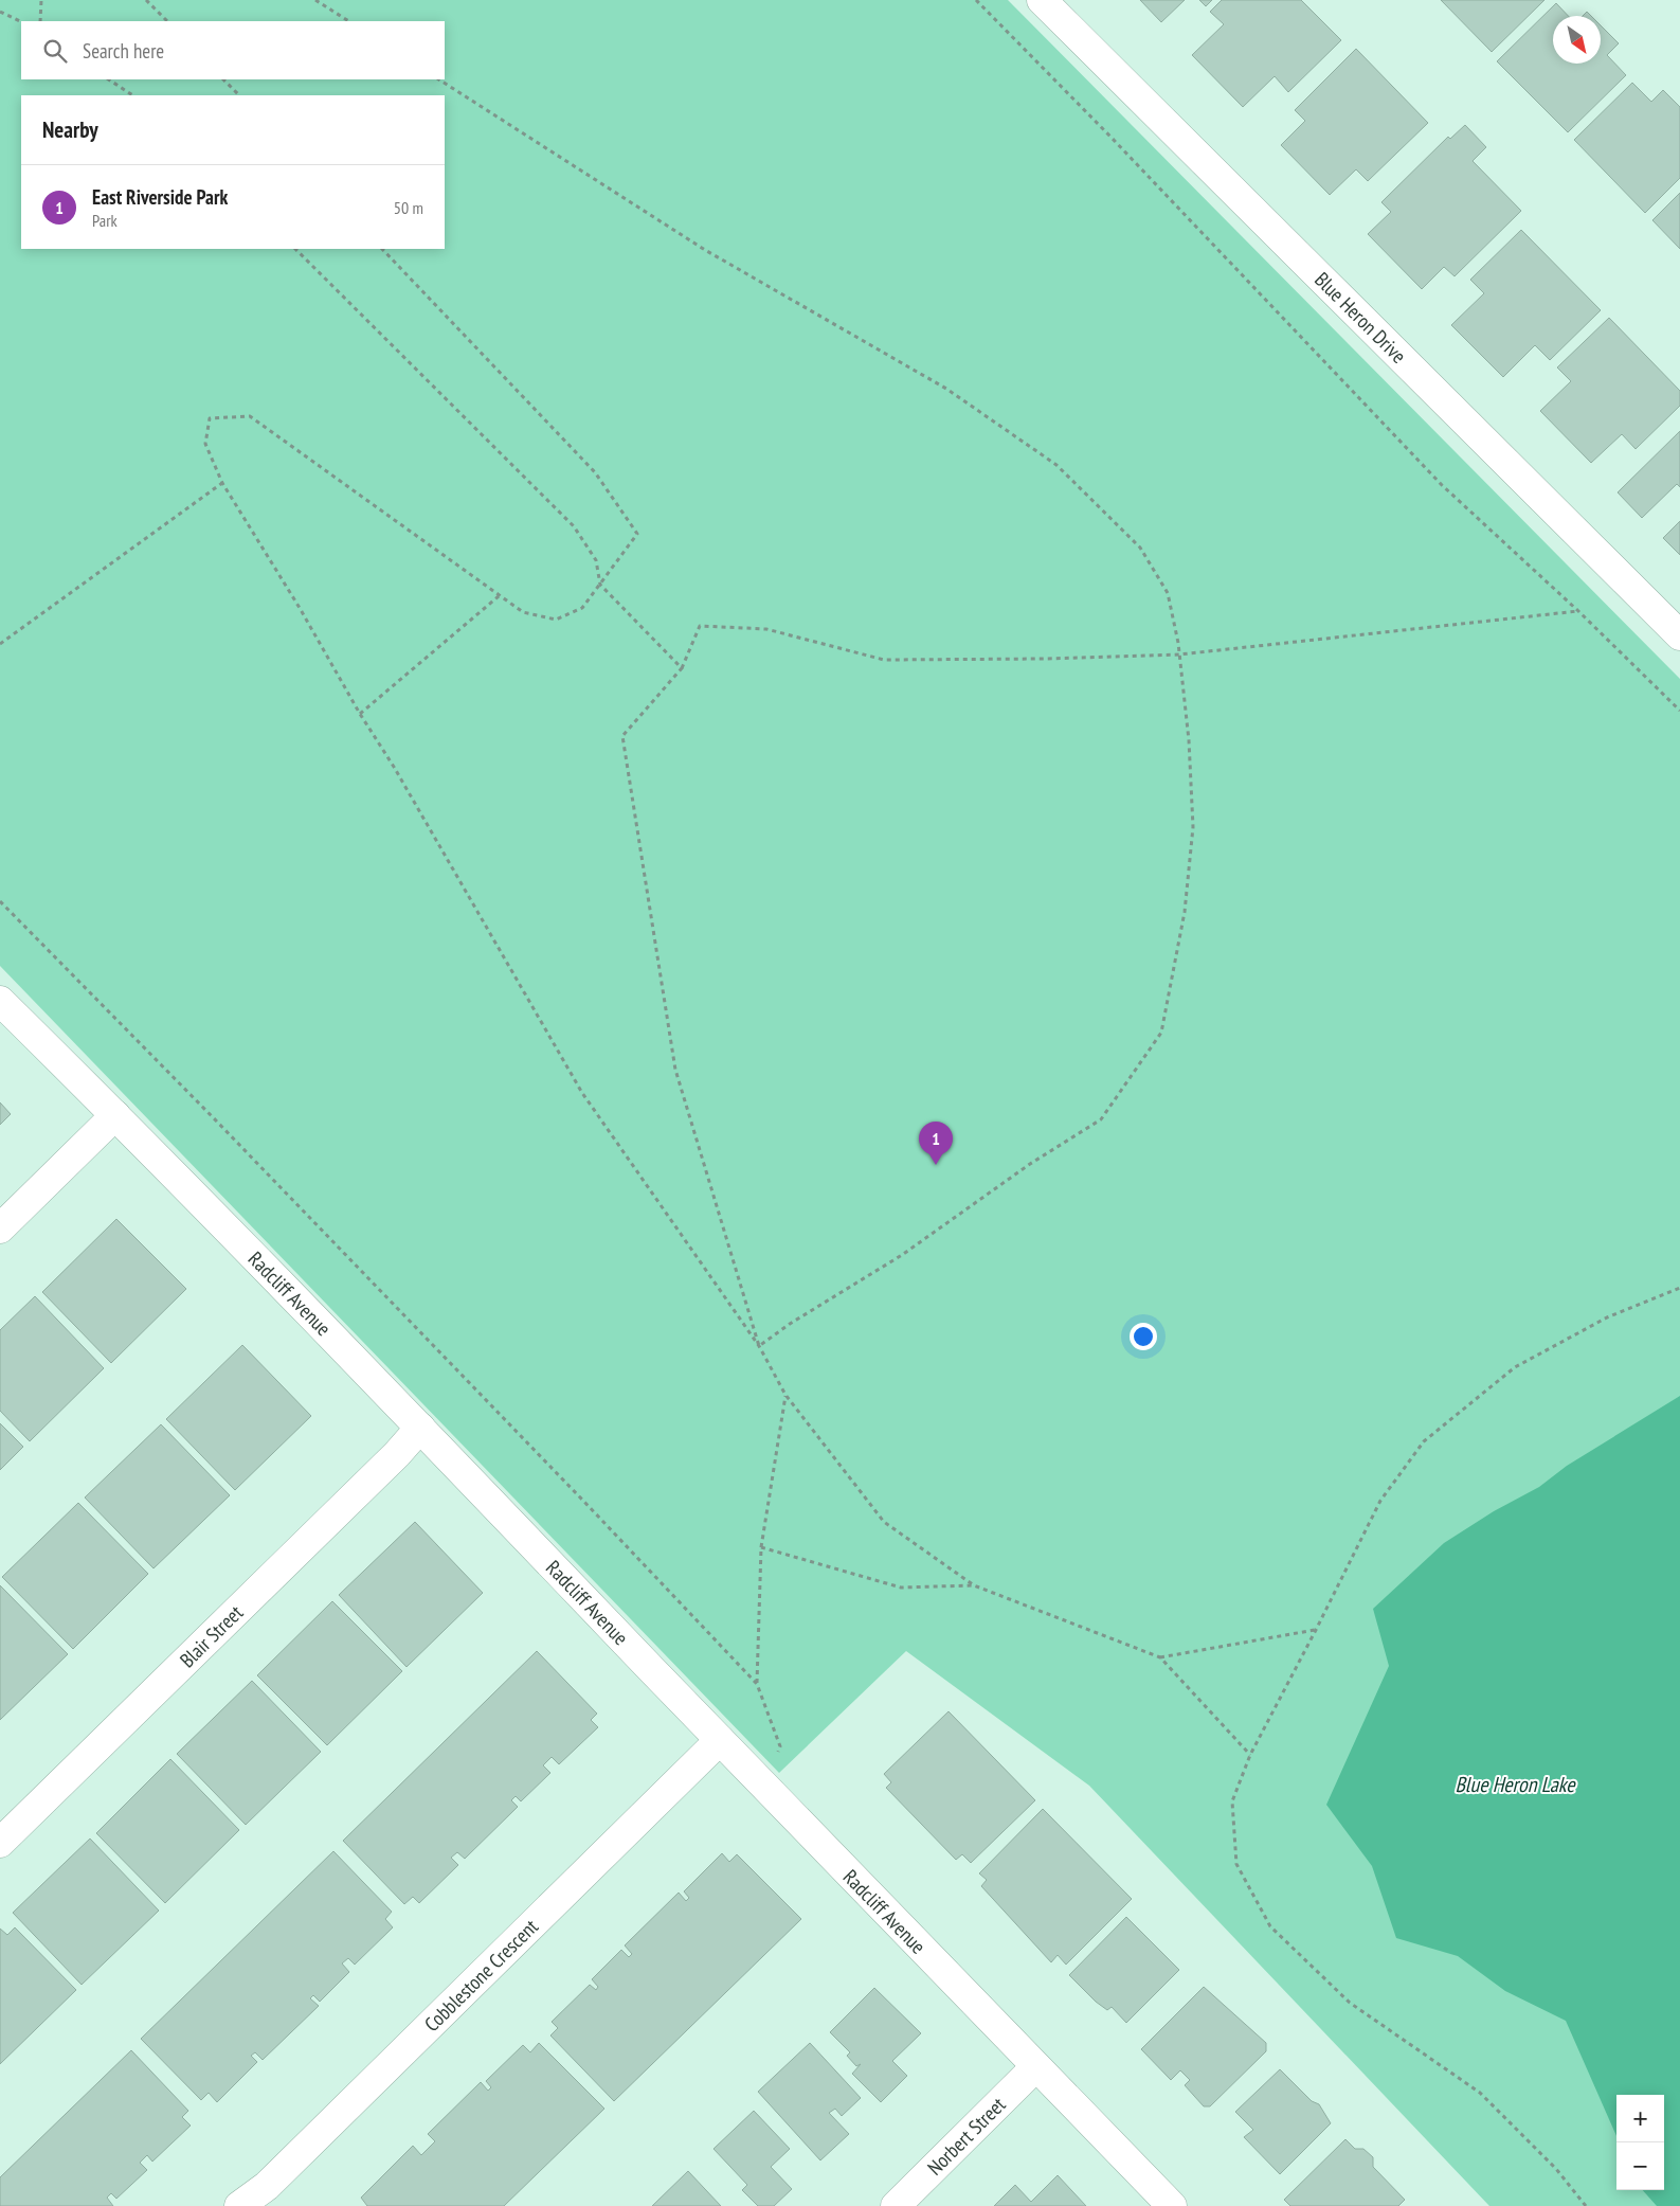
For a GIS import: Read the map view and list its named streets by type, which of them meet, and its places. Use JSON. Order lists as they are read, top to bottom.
{
  "streets": {
    "street": [
      "Blue Heron Drive",
      "Radcliff Avenue",
      "Blair Street",
      "Cobblestone Crescent",
      "Norbert Street"
    ]
  },
  "crossings": [
    ["Radcliff Avenue", "Blair Street"],
    ["Radcliff Avenue", "Cobblestone Crescent"],
    ["Radcliff Avenue", "Norbert Street"]
  ],
  "water": ["Blue Heron Lake"],
  "north": "bottom right",
  "page": {
    "search": "Search here",
    "heading": "Nearby",
    "list": [
      {
        "mark": "1",
        "name": "East Riverside Park",
        "note": "Park",
        "value": "50 m"
      }
    ],
    "pins": "1",
    "map_buttons": ["+", "−"]
  }
}
